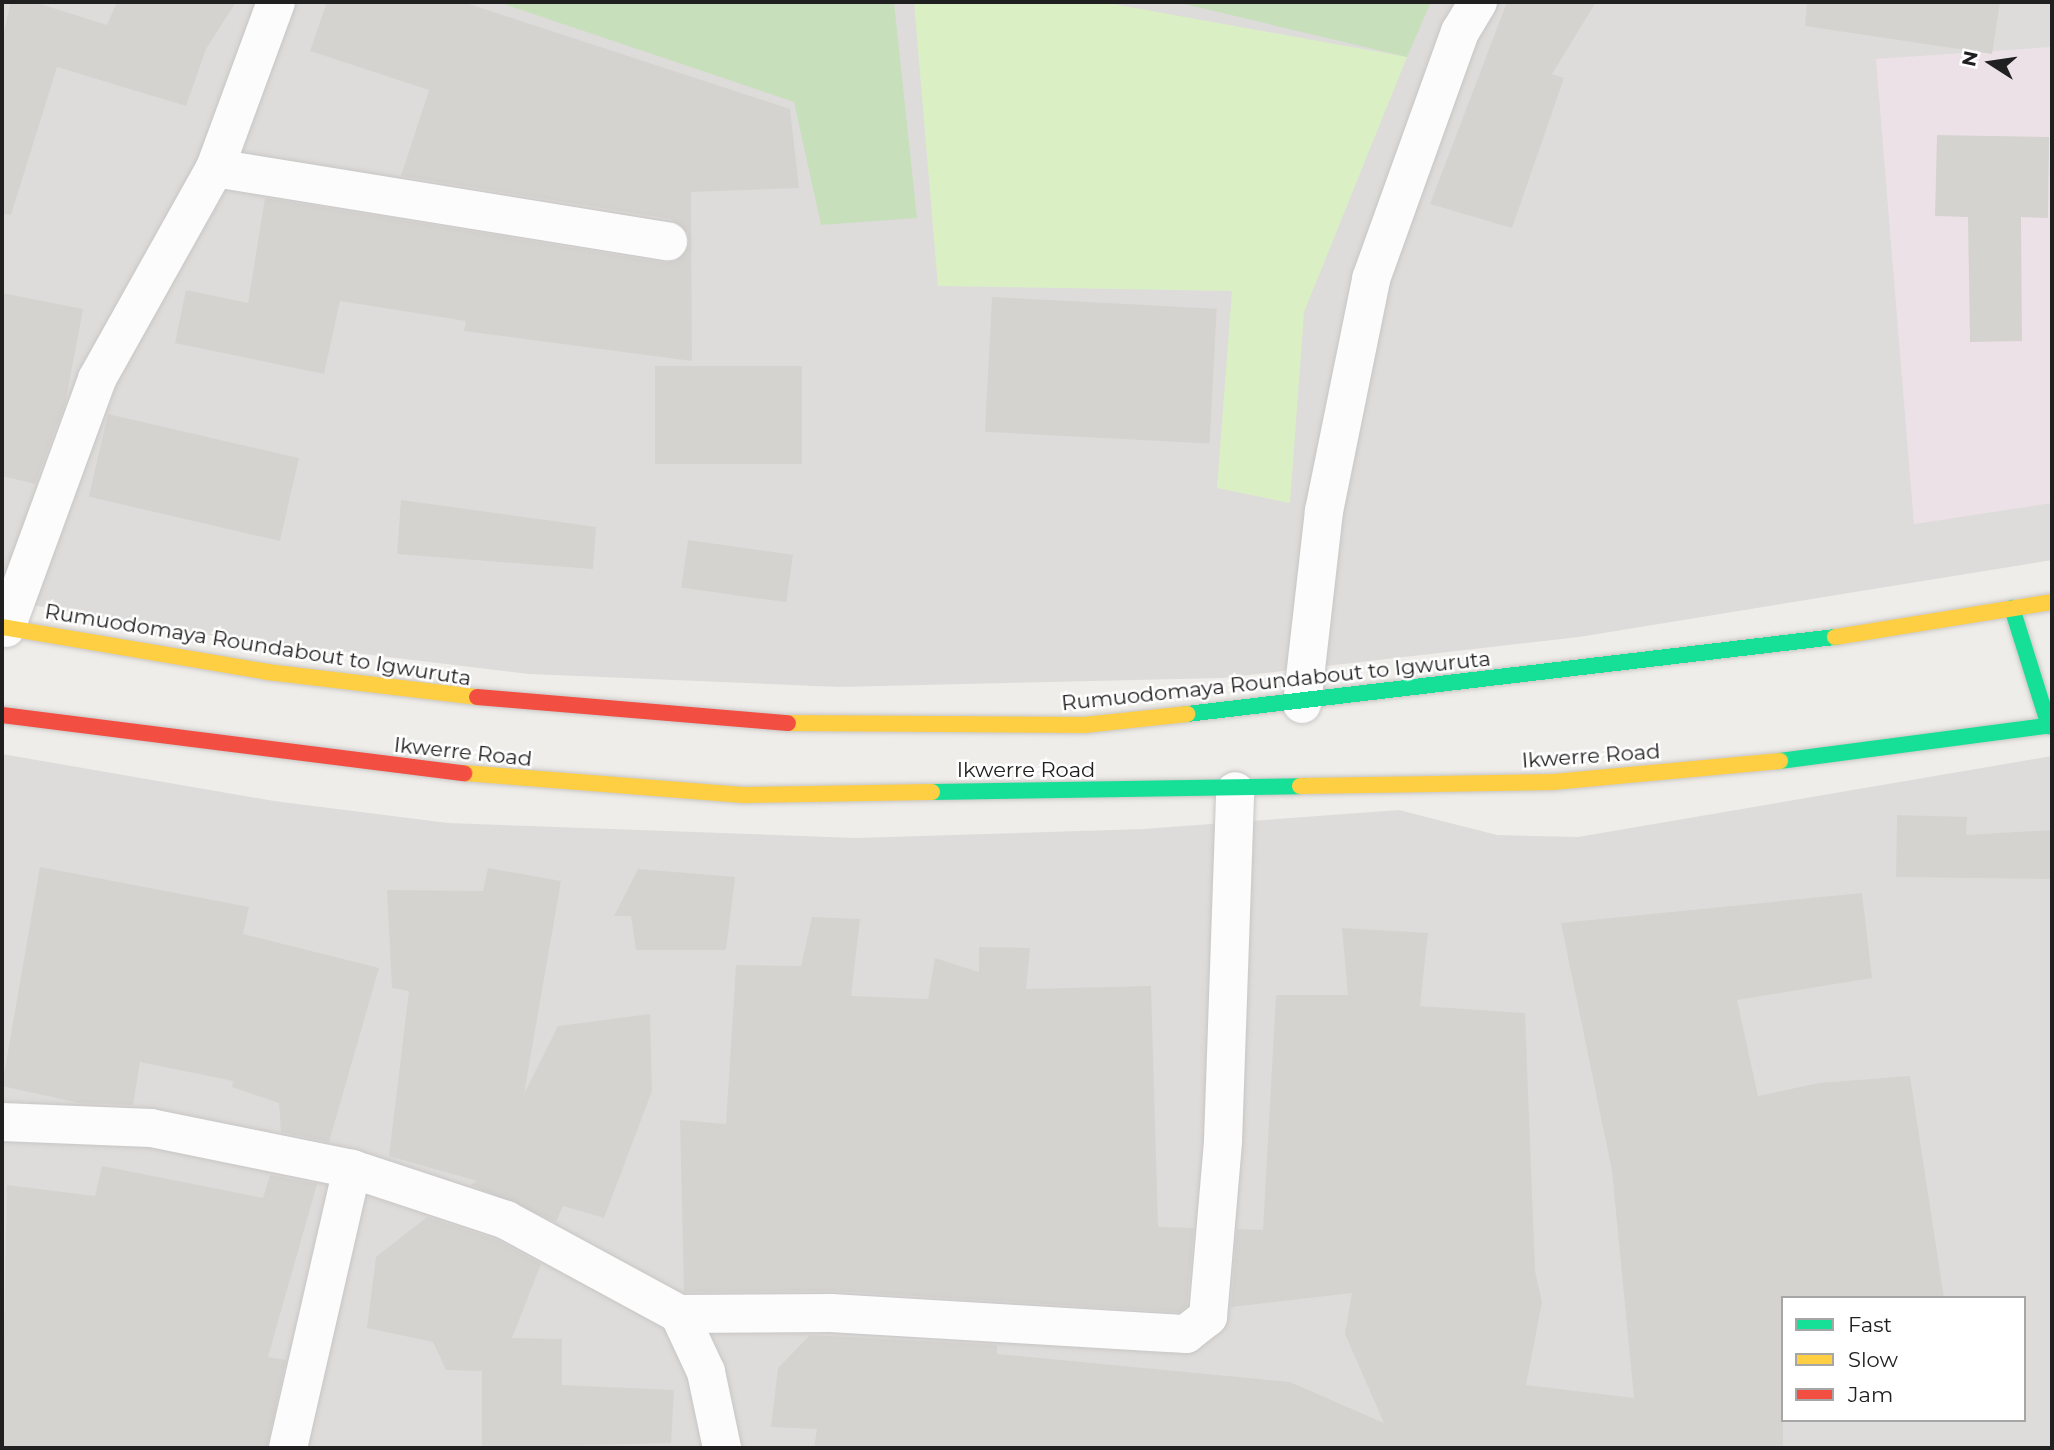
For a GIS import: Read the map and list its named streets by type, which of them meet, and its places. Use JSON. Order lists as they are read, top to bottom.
{
  "streets": {
    "main road": ["Rumuodomaya Roundabout to Igwuruta", "Ikwerre Road"]
  },
  "legend": ["Fast", "Slow", "Jam"],
  "north": "left"
}
